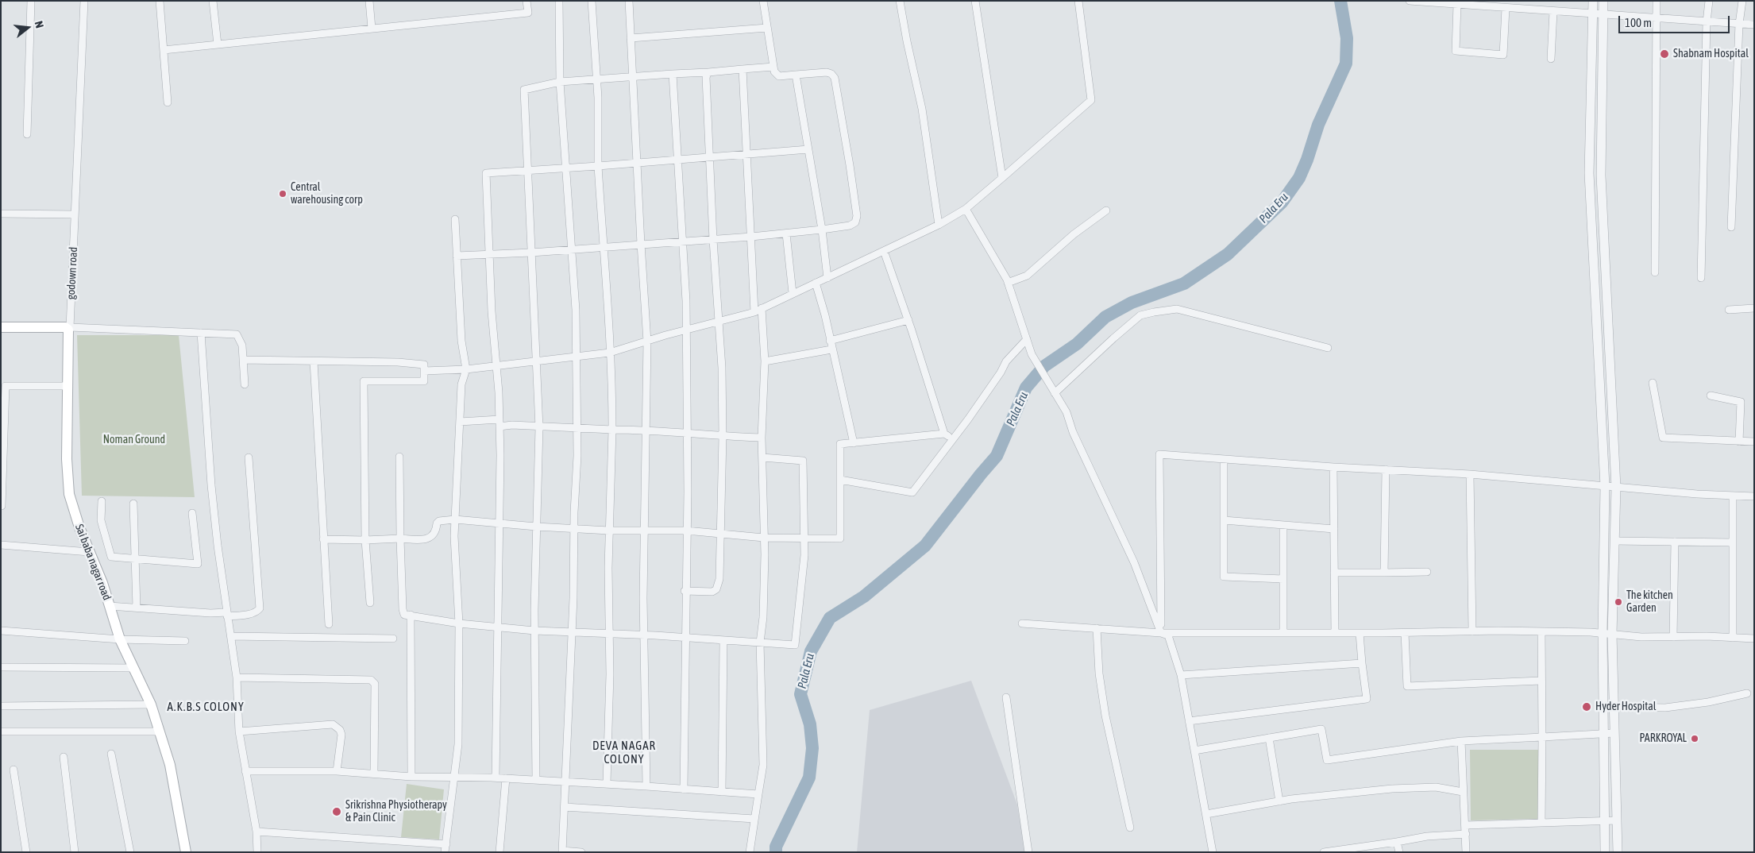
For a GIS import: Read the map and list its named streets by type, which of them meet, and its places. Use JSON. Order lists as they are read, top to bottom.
{
  "streets": {
    "main road": ["Sai baba nagar road"],
    "street": ["godown road"]
  },
  "crossings": [
    ["godown road", "Sai baba nagar road"]
  ],
  "districts": ["A.K.B.S COLONY", "DEVA NAGAR COLONY"],
  "water": ["Pala Eru"],
  "parks": ["Noman Ground"],
  "places": [
    "Shabnam Hospital",
    "Central warehousing corp",
    "The kitchen Garden",
    "Hyder Hospital",
    "PARKROYAL",
    "Srikrishna Physiotherapy & Pain Clinic"
  ],
  "scale_bar": "100 m",
  "north": "right"
}
